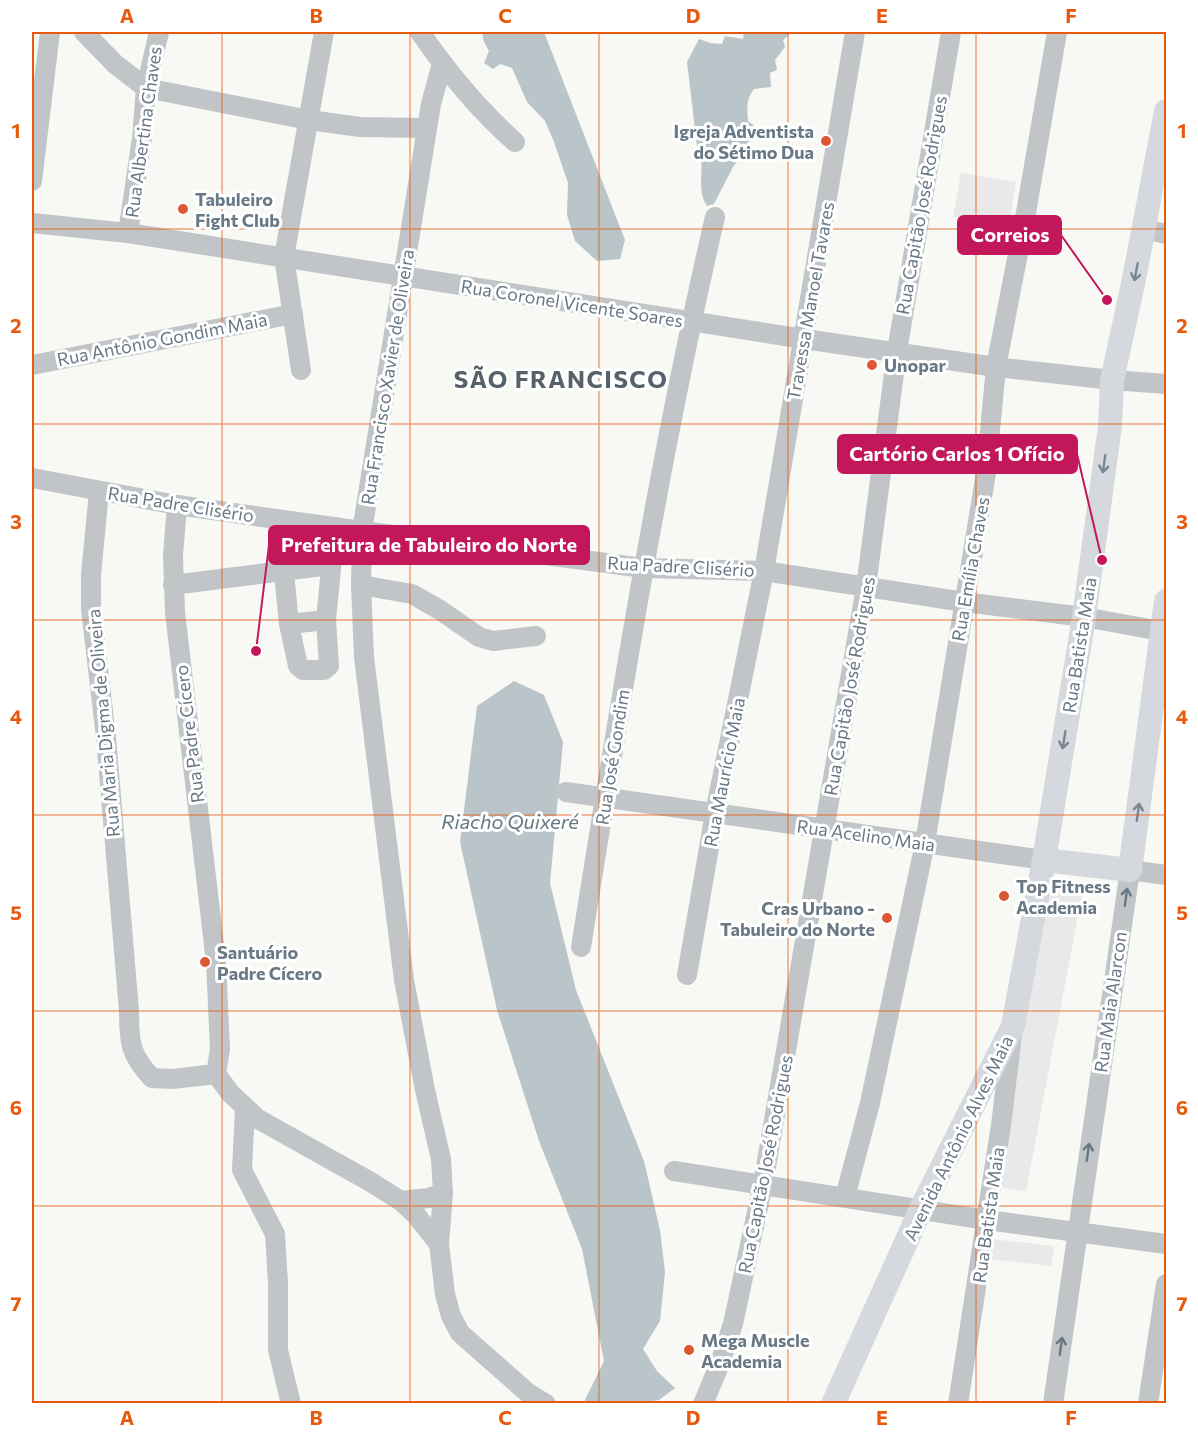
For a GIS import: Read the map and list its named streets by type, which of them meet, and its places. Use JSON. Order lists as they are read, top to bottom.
{
  "streets": {
    "main road": [
      "Rua Batista Maia",
      "Rua Acelino Maia",
      "Rua Maia Alarcon",
      "Avenida Antônio Alves Maia"
    ],
    "street": [
      "Rua Albertina Chaves",
      "Rua Capitão José Rodrigues",
      "Travessa Manoel Tavares",
      "Rua Coronel Vicente Soares",
      "Rua Antônio Gondim Maia",
      "Rua Francisco Xavier de Oliveira",
      "Rua Padre Clisério",
      "Rua Emília Chaves",
      "Rua Maria Digma de Oliveira",
      "Rua Padre Cícero",
      "Rua José Gondim",
      "Rua Maurício Maia"
    ]
  },
  "crossings": [
    ["Rua Albertina Chaves", "Rua Coronel Vicente Soares"],
    ["Rua Capitão José Rodrigues", "Rua Coronel Vicente Soares"],
    ["Rua Capitão José Rodrigues", "Rua Padre Clisério"],
    ["Rua Capitão José Rodrigues", "Rua Acelino Maia"],
    ["Travessa Manoel Tavares", "Rua Coronel Vicente Soares"],
    ["Travessa Manoel Tavares", "Rua Padre Clisério"],
    ["Travessa Manoel Tavares", "Rua Maurício Maia"],
    ["Rua Coronel Vicente Soares", "Rua Francisco Xavier de Oliveira"],
    ["Rua Coronel Vicente Soares", "Rua Emília Chaves"],
    ["Rua Coronel Vicente Soares", "Rua Batista Maia"],
    ["Rua Coronel Vicente Soares", "Rua José Gondim"],
    ["Rua Francisco Xavier de Oliveira", "Rua Padre Clisério"],
    ["Rua Padre Clisério", "Rua Emília Chaves"],
    ["Rua Padre Clisério", "Rua Batista Maia"],
    ["Rua Padre Clisério", "Rua Maria Digma de Oliveira"],
    ["Rua Padre Clisério", "Rua Padre Cícero"],
    ["Rua Padre Clisério", "Rua José Gondim"],
    ["Rua Padre Clisério", "Rua Maurício Maia"],
    ["Rua Padre Clisério", "Rua Maia Alarcon"],
    ["Rua Emília Chaves", "Rua Acelino Maia"],
    ["Rua Batista Maia", "Rua Acelino Maia"],
    ["Rua Batista Maia", "Avenida Antônio Alves Maia"],
    ["Rua Maria Digma de Oliveira", "Rua Padre Cícero"],
    ["Rua José Gondim", "Rua Acelino Maia"],
    ["Rua Maurício Maia", "Rua Acelino Maia"],
    ["Rua Acelino Maia", "Rua Maia Alarcon"],
    ["Rua Acelino Maia", "Avenida Antônio Alves Maia"]
  ],
  "one_way": ["Rua Batista Maia", "Rua Maia Alarcon"],
  "districts": ["SÃO FRANCISCO"],
  "water": ["Riacho Quixeré"],
  "places": [
    "Igreja Adventista do Sétimo Dua",
    "Tabuleiro Fight Club",
    "Correios",
    "Unopar",
    "Cartório Carlos 1 Ofício",
    "Prefeitura de Tabuleiro do Norte",
    "Top Fitness Academia",
    "Cras Urbano - Tabuleiro do Norte",
    "Santuário Padre Cícero",
    "Mega Muscle Academia"
  ],
  "grid": {
    "columns": [
      "A",
      "B",
      "C",
      "D",
      "E",
      "F"
    ],
    "rows": [
      "1",
      "2",
      "3",
      "4",
      "5",
      "6",
      "7"
    ]
  }
}
